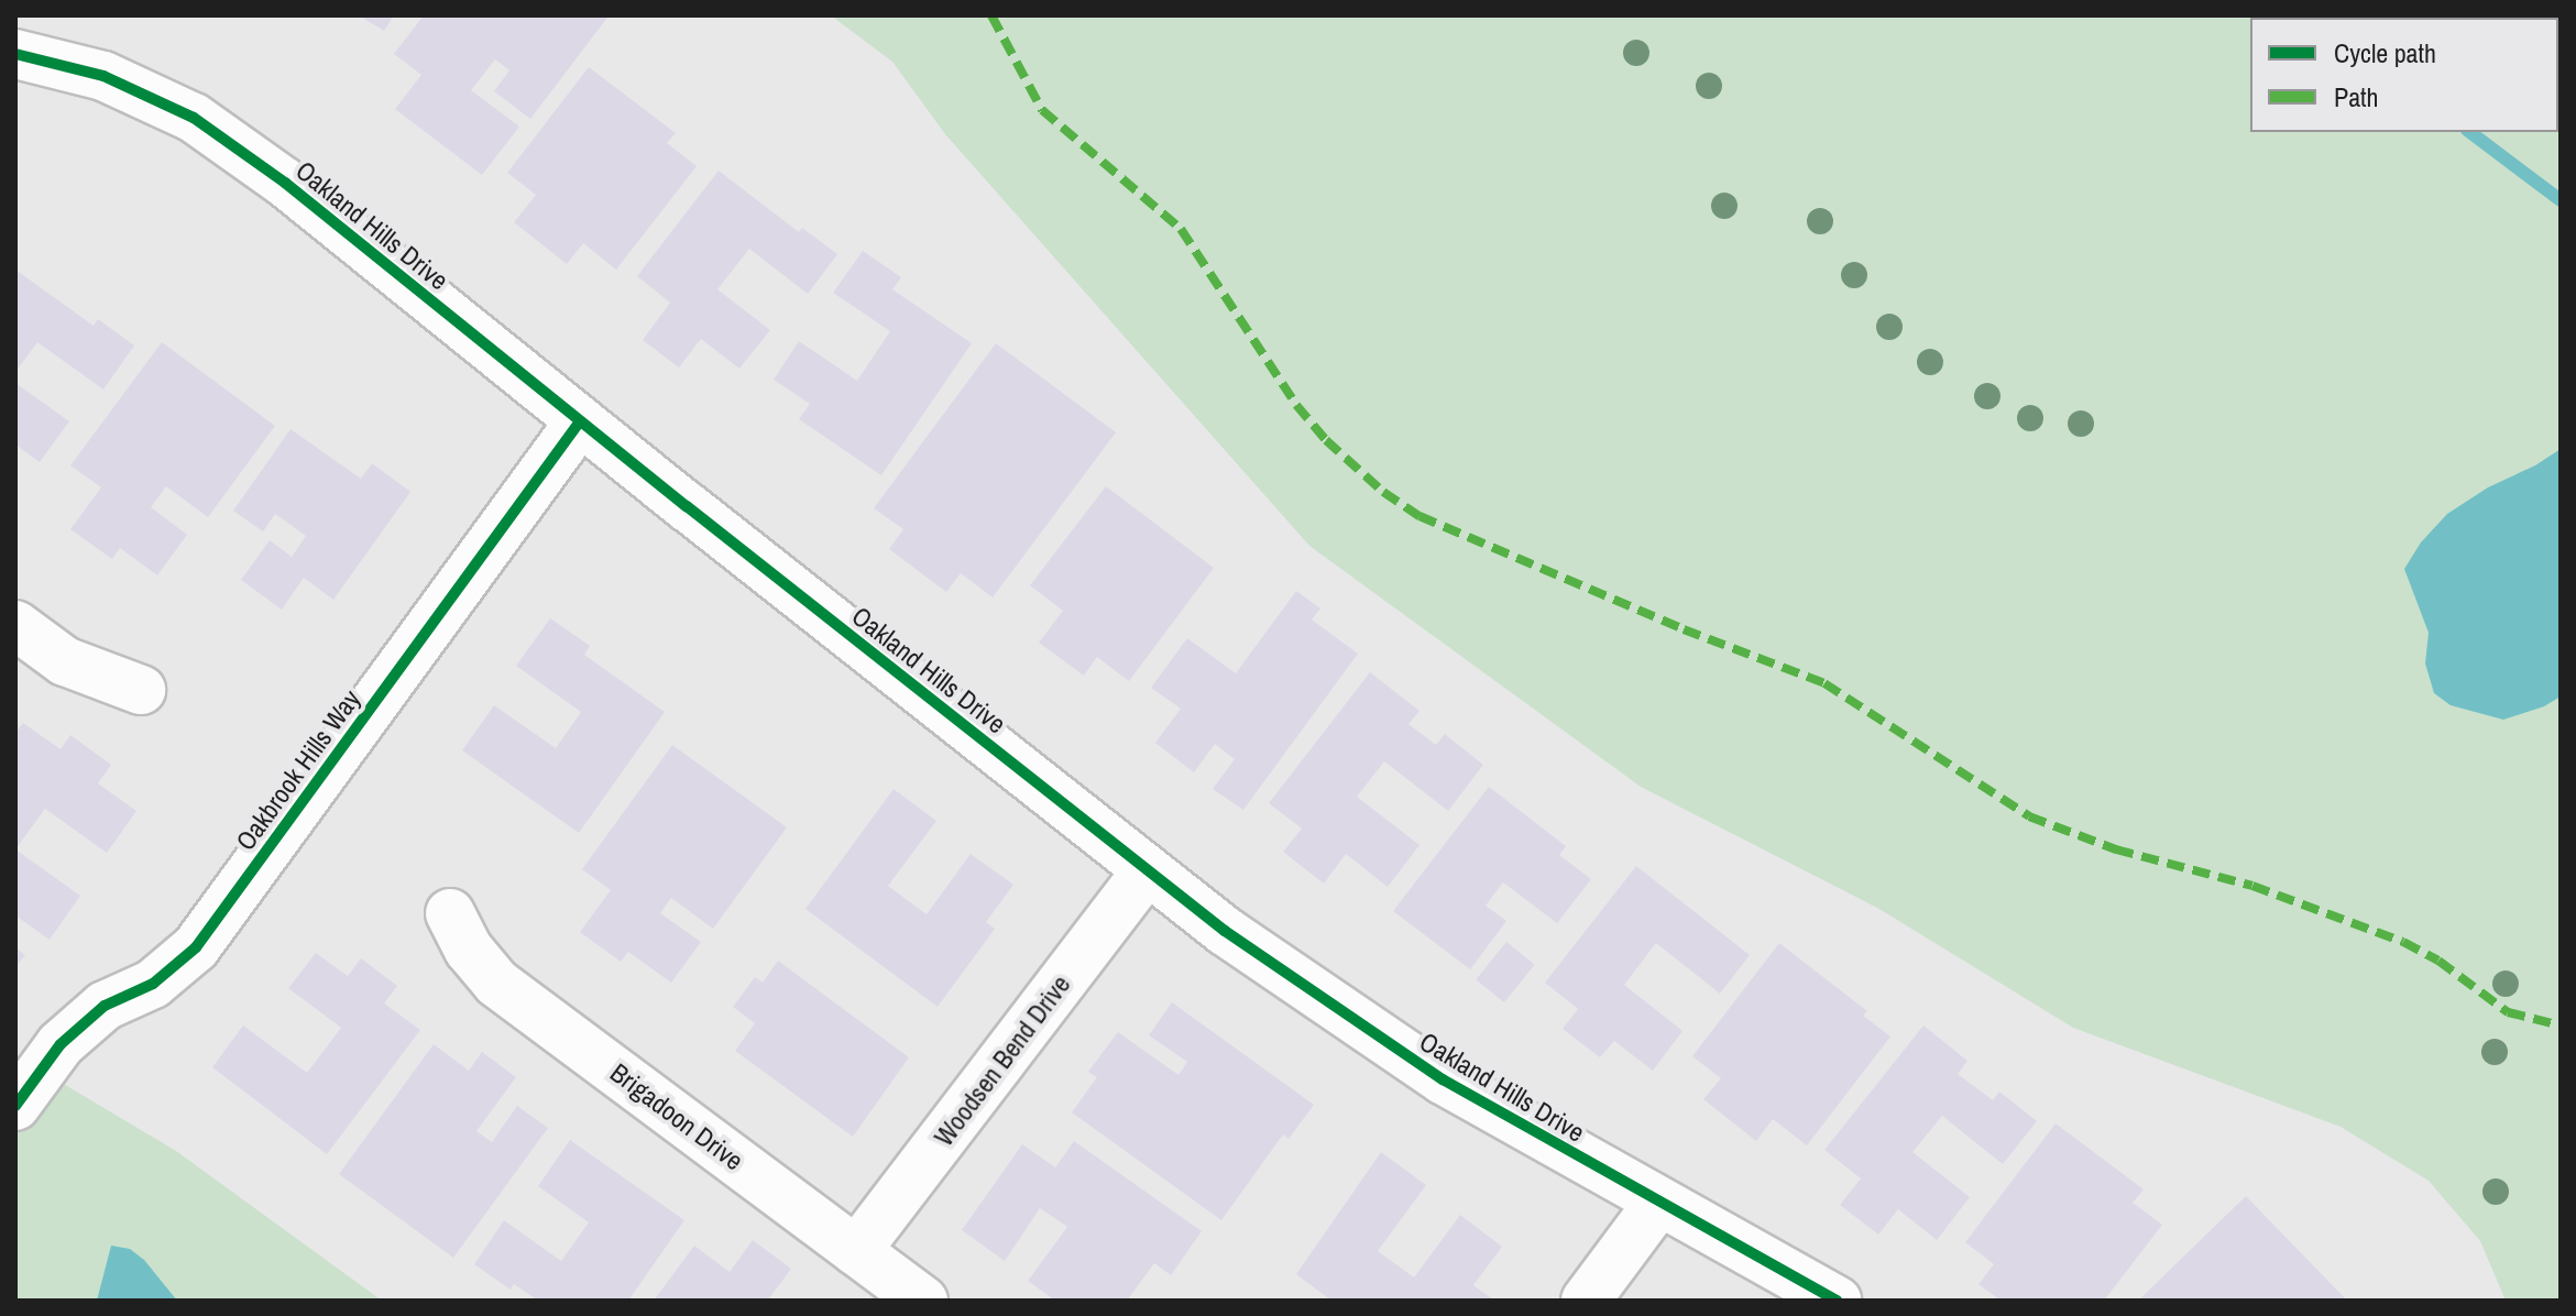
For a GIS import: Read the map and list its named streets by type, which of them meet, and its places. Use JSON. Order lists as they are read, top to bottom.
{
  "streets": {
    "street": [
      "Oakland Hills Drive",
      "Oakbrook Hills Way",
      "Woodsen Bend Drive",
      "Brigadoon Drive"
    ]
  },
  "crossings": [
    ["Oakland Hills Drive", "Oakbrook Hills Way"],
    ["Oakland Hills Drive", "Woodsen Bend Drive"],
    ["Woodsen Bend Drive", "Brigadoon Drive"]
  ],
  "legend": ["Cycle path", "Path"]
}
